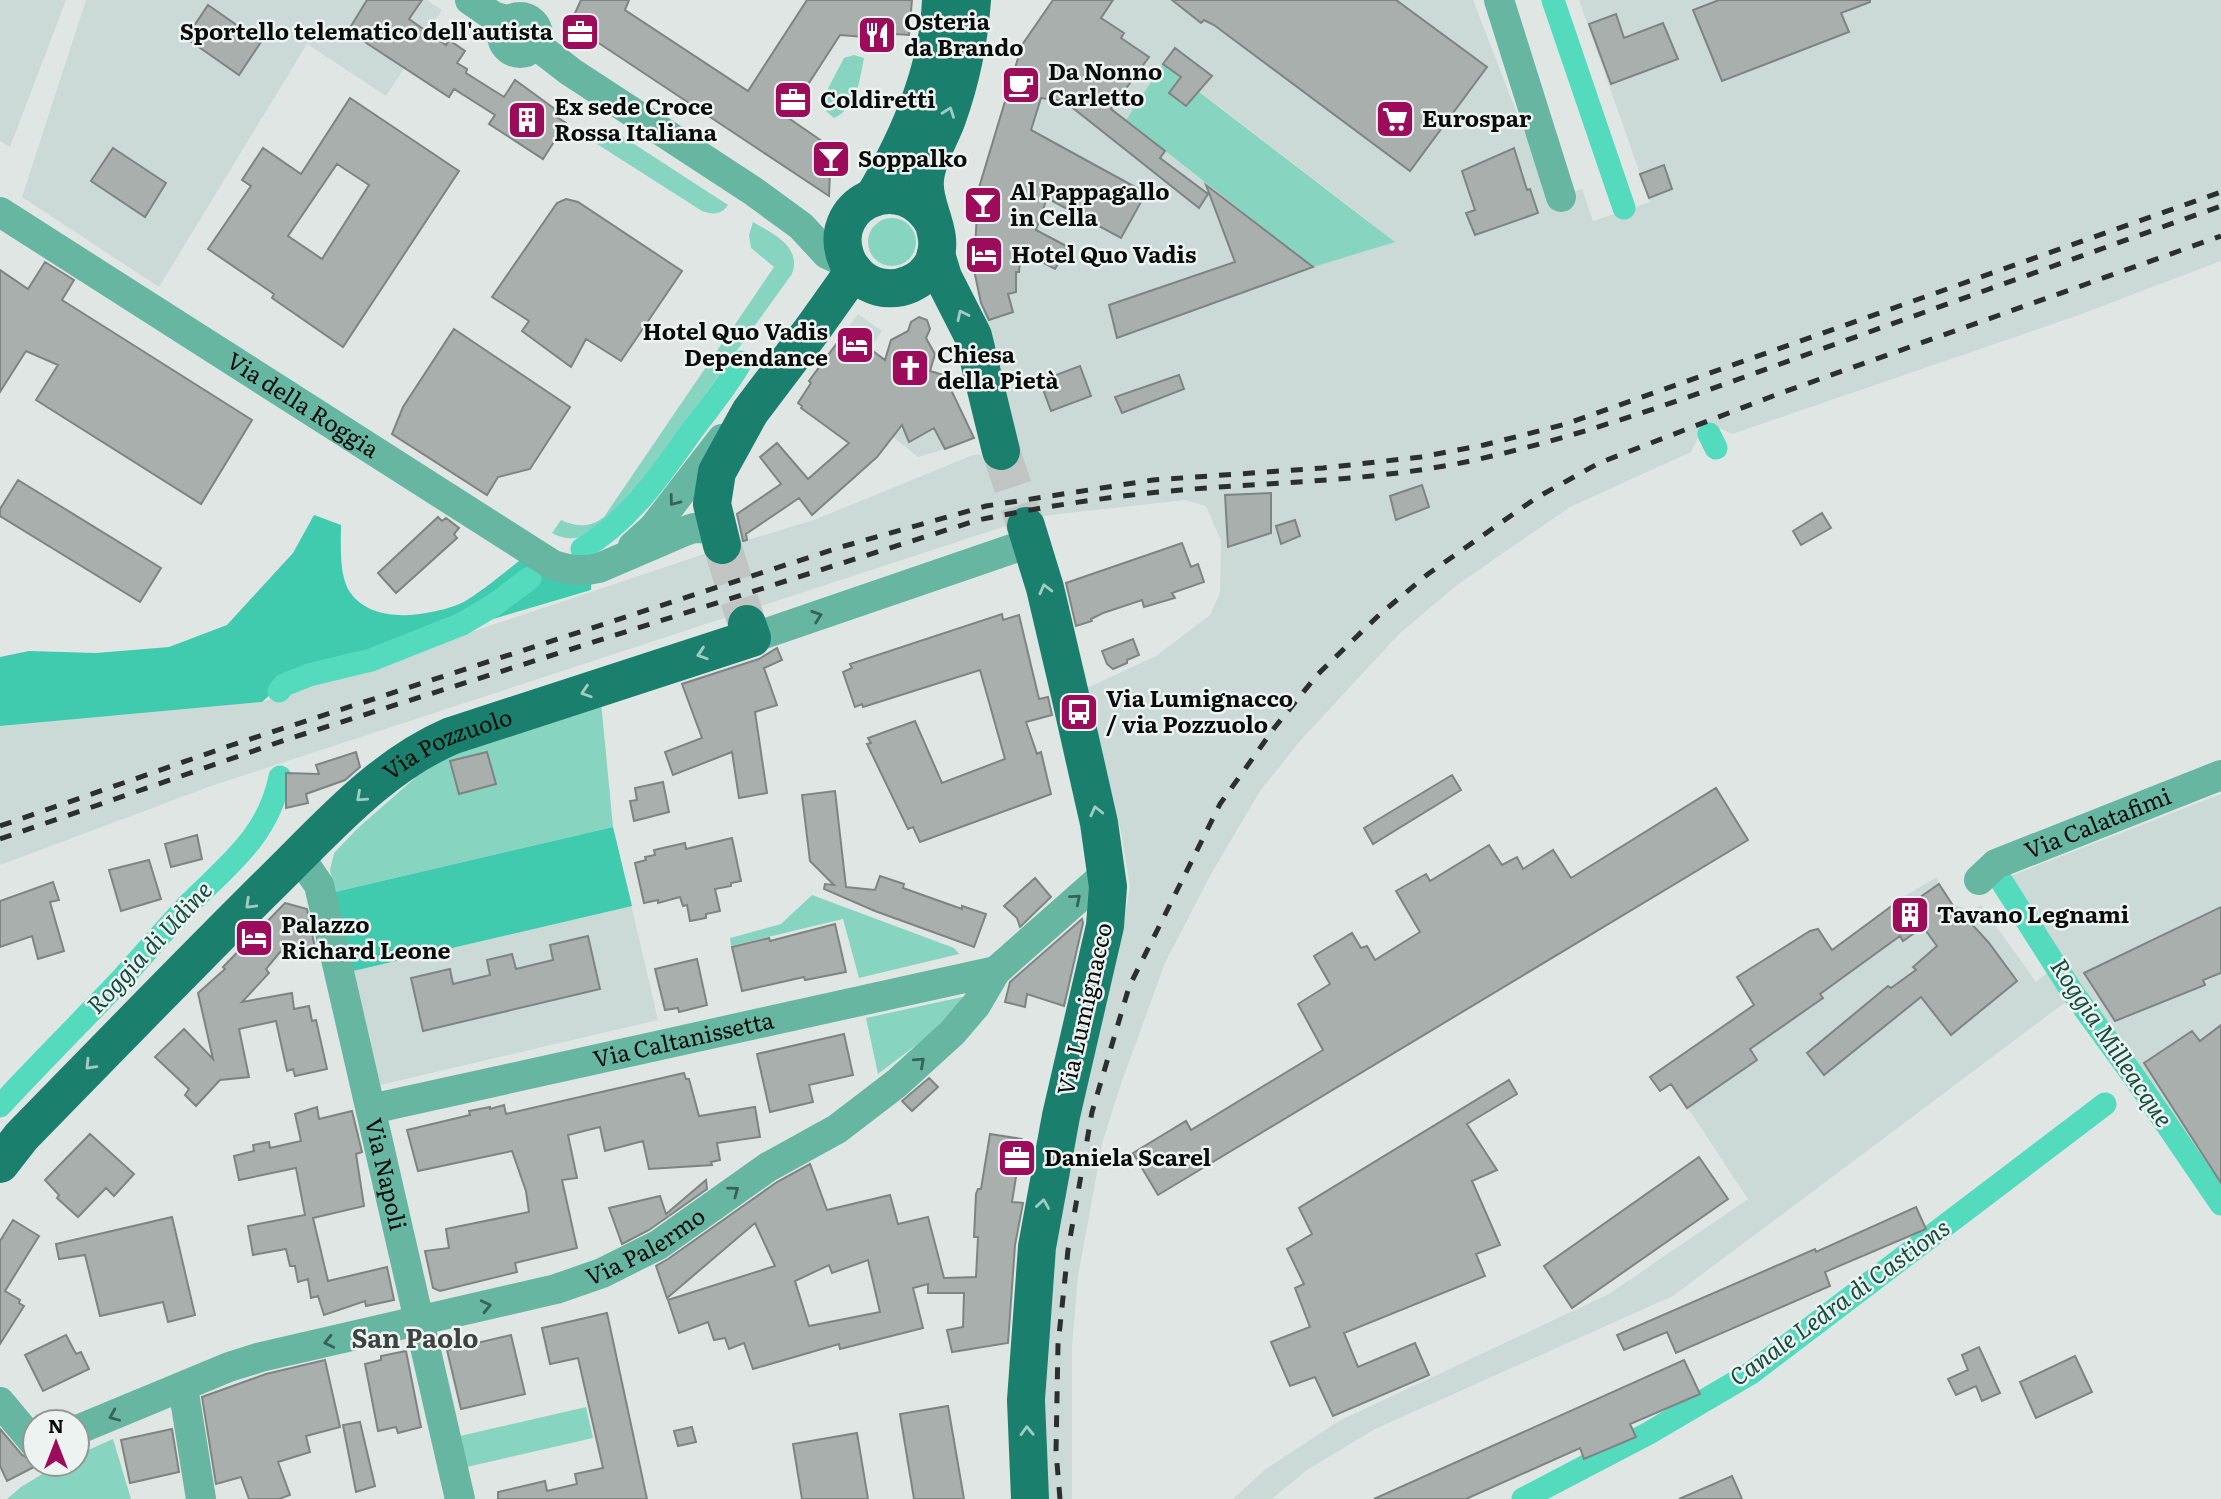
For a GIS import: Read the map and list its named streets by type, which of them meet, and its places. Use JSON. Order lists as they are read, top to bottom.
{
  "streets": {
    "main road": ["Via Pozzuolo", "Via Lumignacco"],
    "street": [
      "Via della Roggia",
      "Via Calatafimi",
      "Via Caltanissetta",
      "Via Napoli",
      "Via Palermo"
    ]
  },
  "crossings": [
    ["Via Pozzuolo", "Via Lumignacco"],
    ["Via Pozzuolo", "Via Napoli"],
    ["Via Lumignacco", "Via Palermo"],
    ["Via Caltanissetta", "Via Napoli"],
    ["Via Caltanissetta", "Via Palermo"],
    ["Via Napoli", "Via Palermo"]
  ],
  "one_way": ["Via Lumignacco"],
  "districts": ["San Paolo"],
  "water": ["Roggia di Udine", "Roggia Milleacque", "Canale Ledra di Castions"],
  "places": {
    "office": ["Sportello telematico dell'autista", "Coldiretti", "Daniela Scarel"],
    "restaurant": ["Osteria da Brando"],
    "cafe": ["Da Nonno Carletto"],
    "supermarket": ["Eurospar"],
    "building": ["Ex sede Croce Rossa Italiana", "Tavano Legnami"],
    "bar": ["Soppalko", "Al Pappagallo in Cella"],
    "hotel": ["Hotel Quo Vadis", "Hotel Quo Vadis Dependance", "Palazzo Richard Leone"],
    "church": ["Chiesa della Pietà"],
    "bus stop": ["Via Lumignacco / via Pozzuolo"]
  },
  "north": "top"
}
